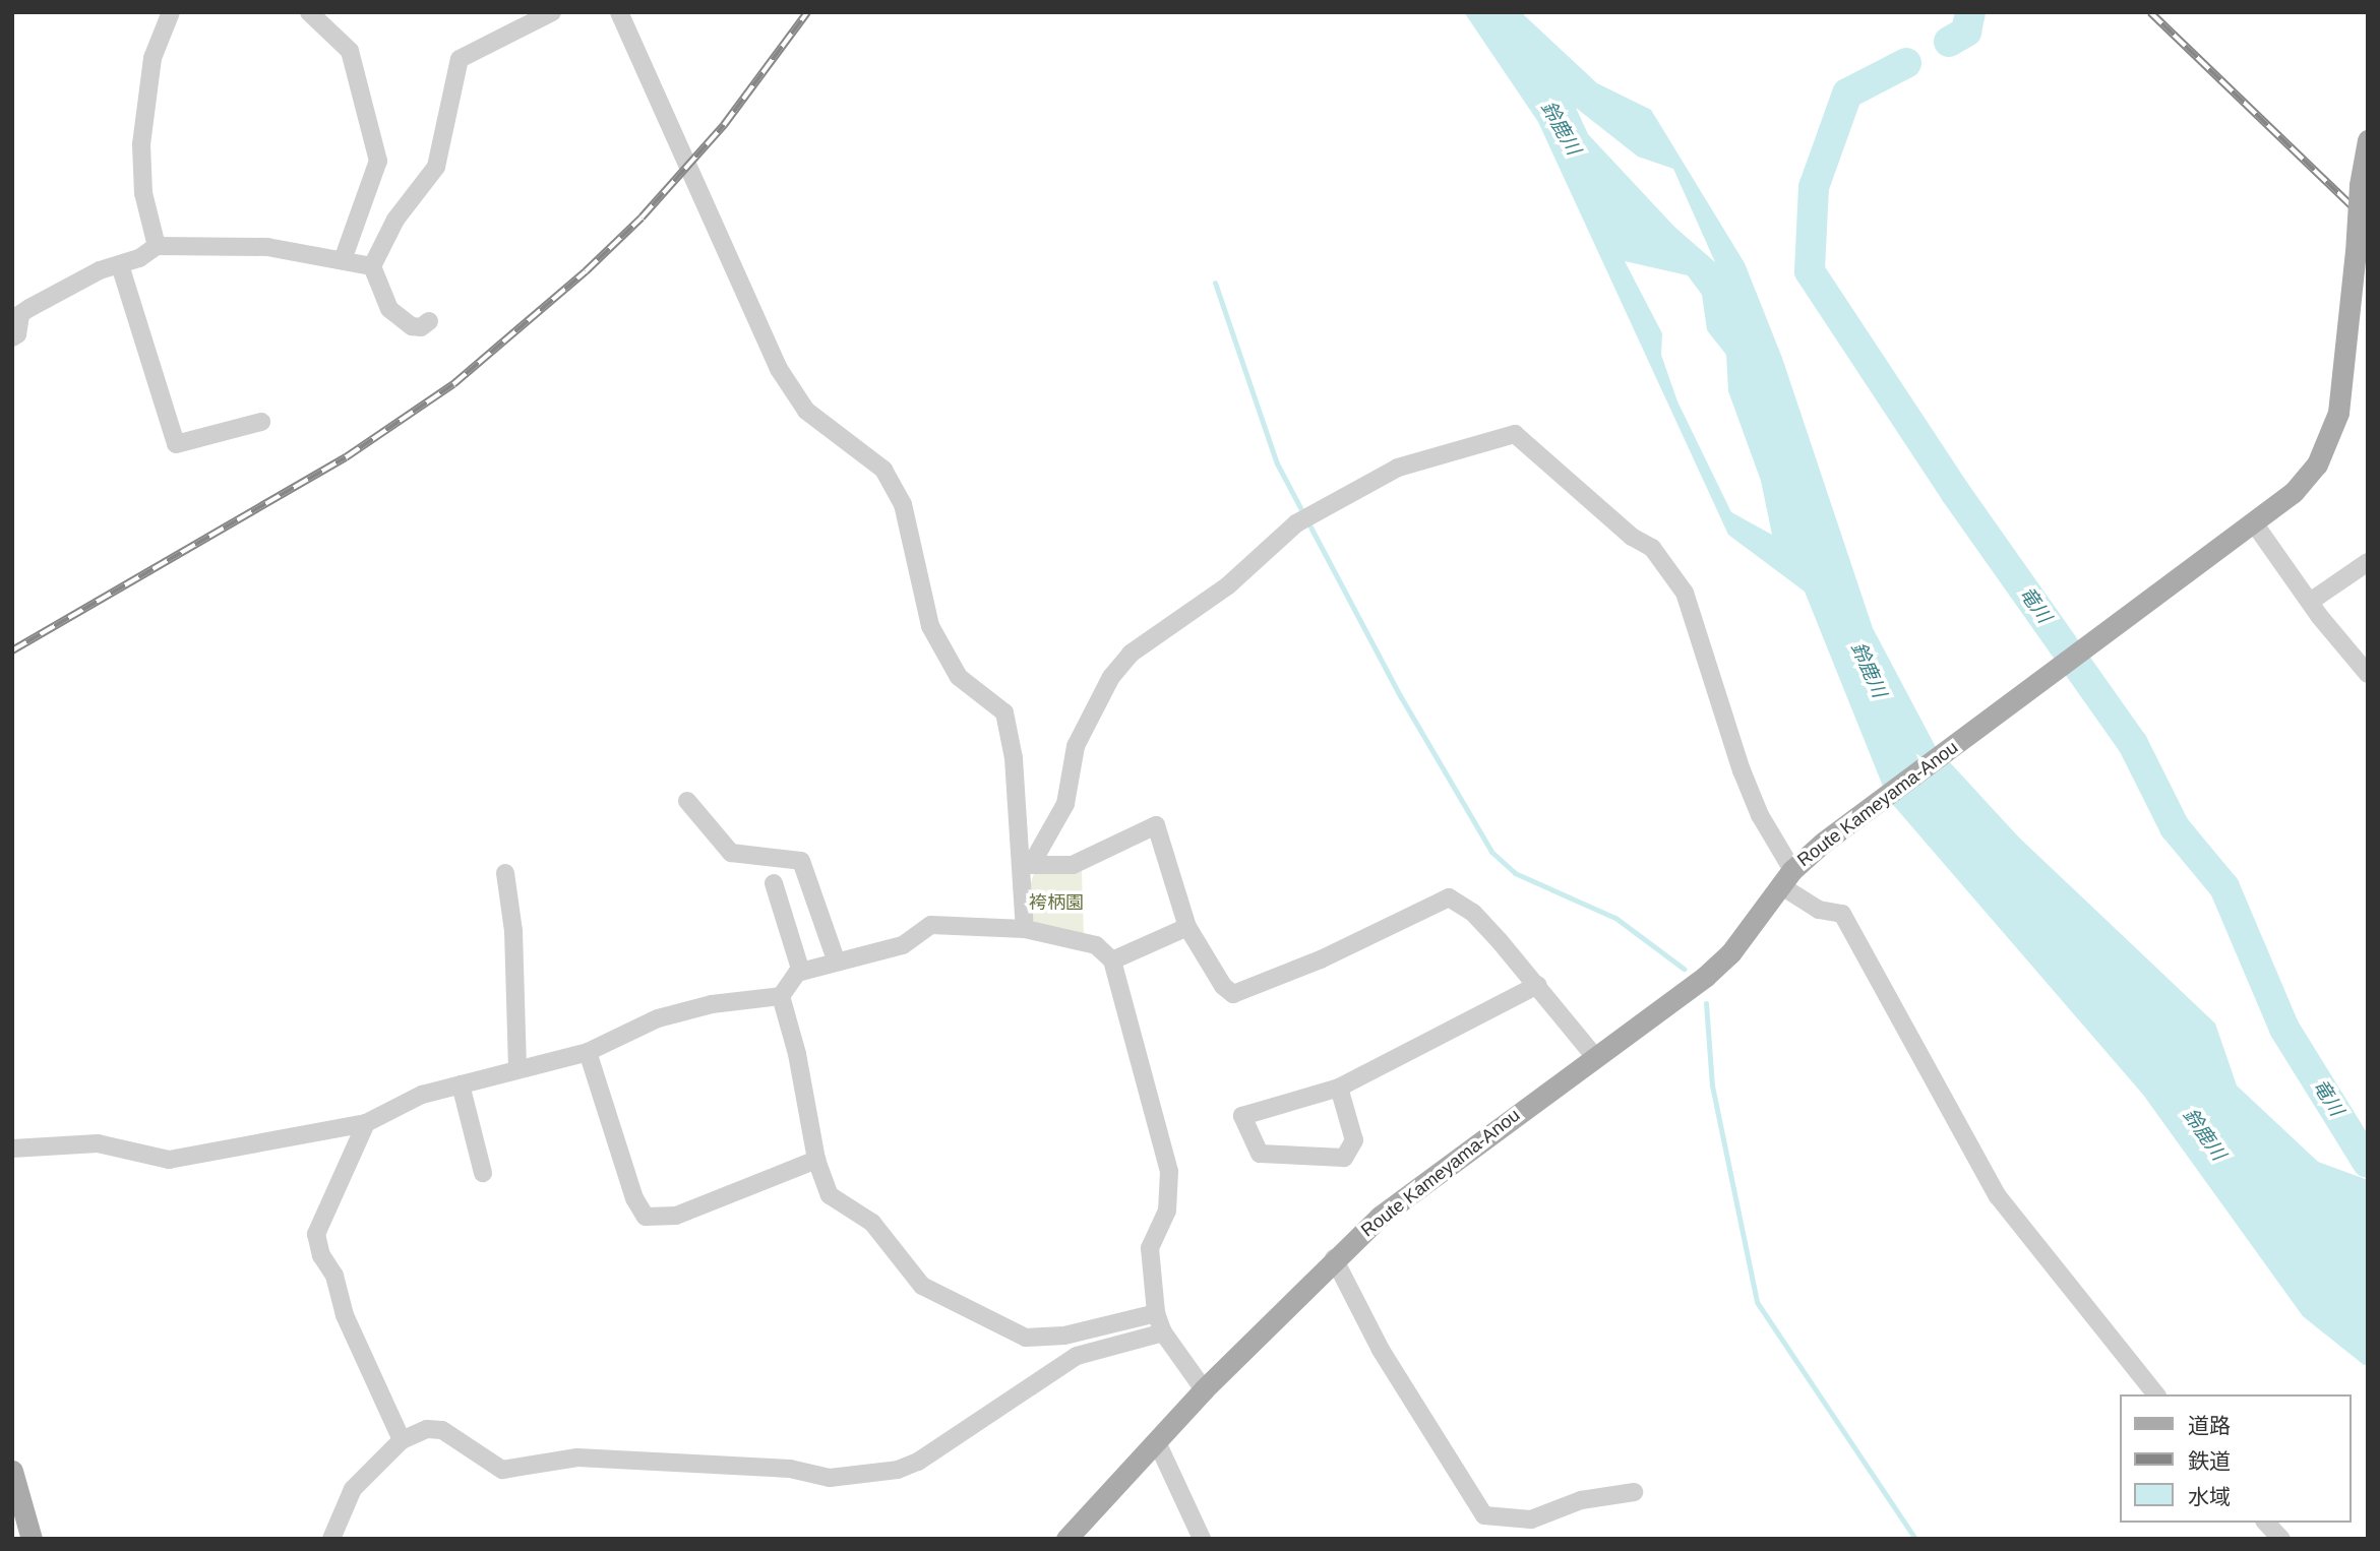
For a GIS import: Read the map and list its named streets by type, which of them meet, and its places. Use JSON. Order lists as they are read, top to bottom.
{
  "streets": {
    "main road": ["Route Kameyama-Anou"]
  },
  "water": ["鈴鹿川", "竜川"],
  "parks": ["袴柄園"],
  "legend": ["道路", "鉄道", "水域"]
}
